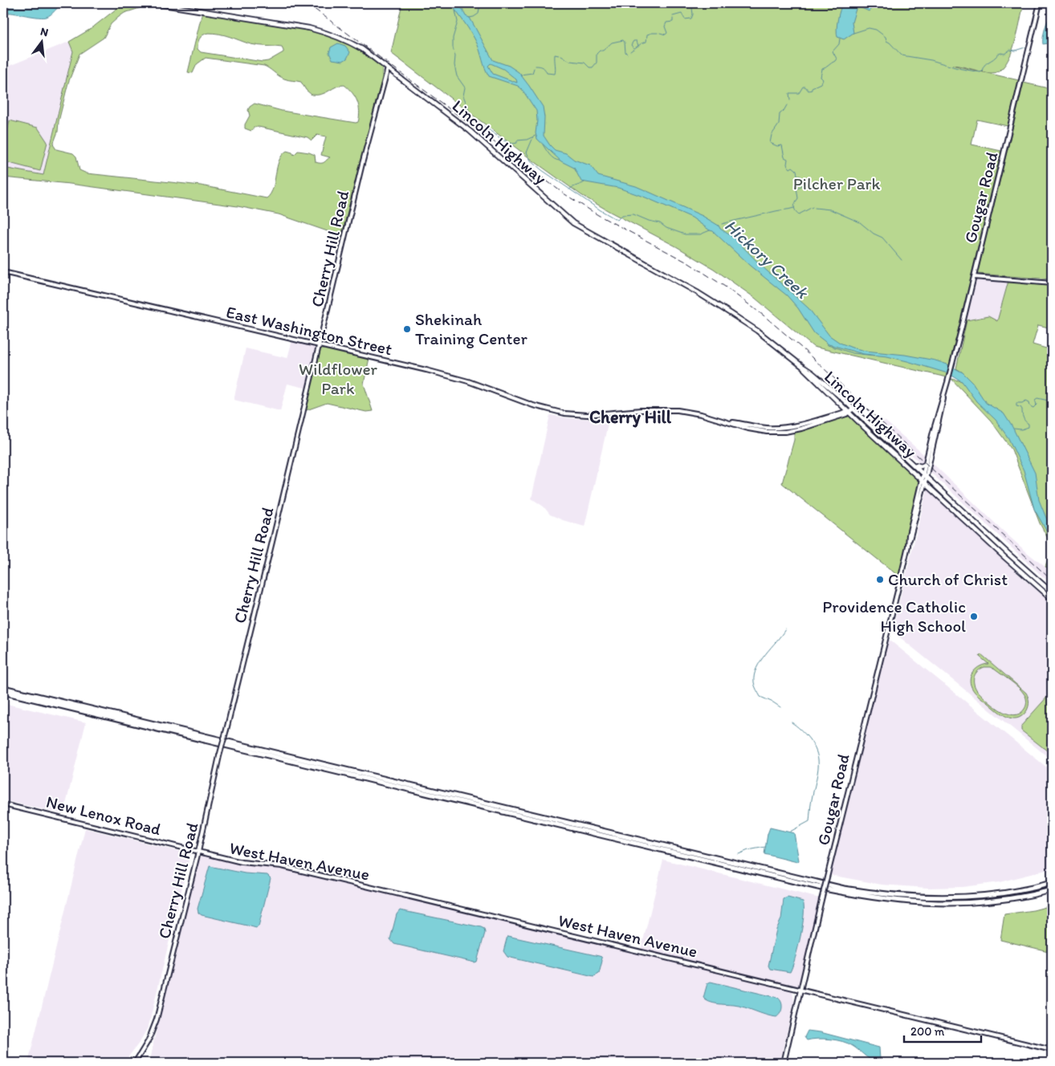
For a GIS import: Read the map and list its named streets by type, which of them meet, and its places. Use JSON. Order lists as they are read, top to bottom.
{
  "streets": {
    "main road": ["Lincoln Highway"],
    "street": [
      "Gougar Road",
      "Cherry Hill Road",
      "East Washington Street",
      "New Lenox Road",
      "West Haven Avenue"
    ]
  },
  "crossings": [
    ["Lincoln Highway", "Gougar Road"],
    ["Lincoln Highway", "Cherry Hill Road"],
    ["Lincoln Highway", "East Washington Street"],
    ["Gougar Road", "West Haven Avenue"],
    ["Cherry Hill Road", "East Washington Street"],
    ["Cherry Hill Road", "New Lenox Road"],
    ["Cherry Hill Road", "West Haven Avenue"],
    ["New Lenox Road", "West Haven Avenue"]
  ],
  "districts": ["Cherry Hill"],
  "water": ["Hickory Creek"],
  "parks": ["Pilcher Park", "Wildflower Park"],
  "places": ["Shekinah Training Center", "Church of Christ", "Providence Catholic High School"],
  "scale_bar": "200 m",
  "north": "top"
}
